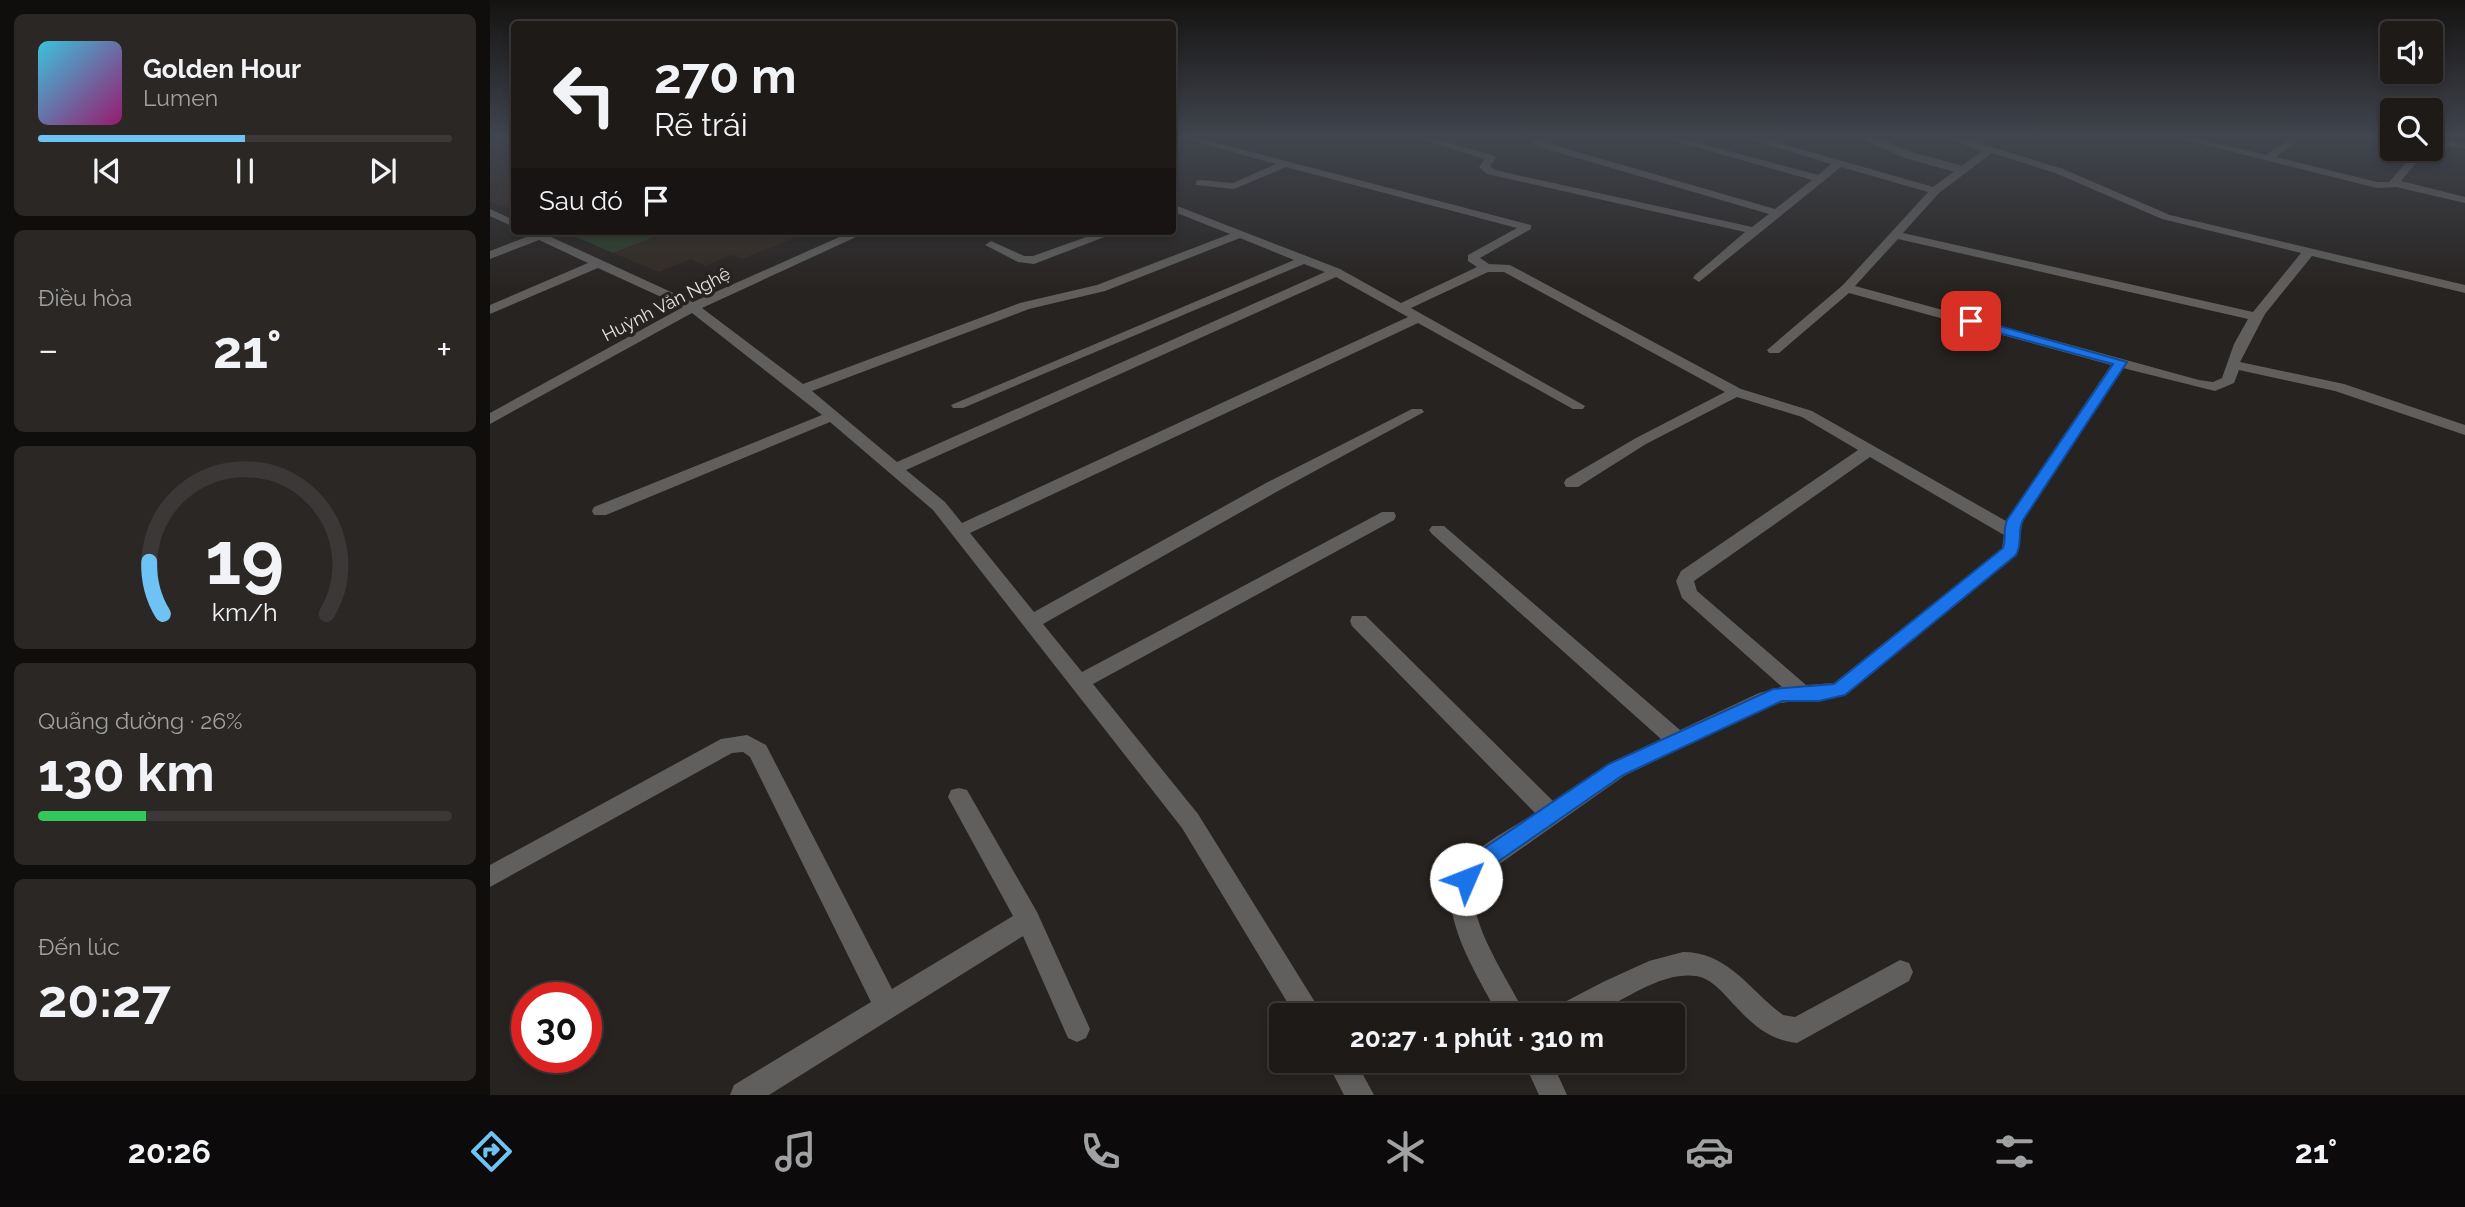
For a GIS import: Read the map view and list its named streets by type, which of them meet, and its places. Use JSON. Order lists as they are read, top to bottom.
{
  "streets": {
    "street": ["Huỳnh Văn Nghệ"]
  },
  "page": {
    "turn": ["270 m", "Rẽ trái"],
    "song": ["Golden Hour", "Lumen"],
    "then": "Sau đó",
    "tile": [
      "Điều hòa",
      ["Quãng đường · 26%", "130 km"],
      ["Đến lúc", "20:27"]
    ],
    "heat": ["−", "21°", "+"],
    "limit": "30",
    "trip": "20:27 · 1 phút · 310 m",
    "tabs": ["20:26", "21°"],
    "gauge": ["19", "km/h"]
  }
}
